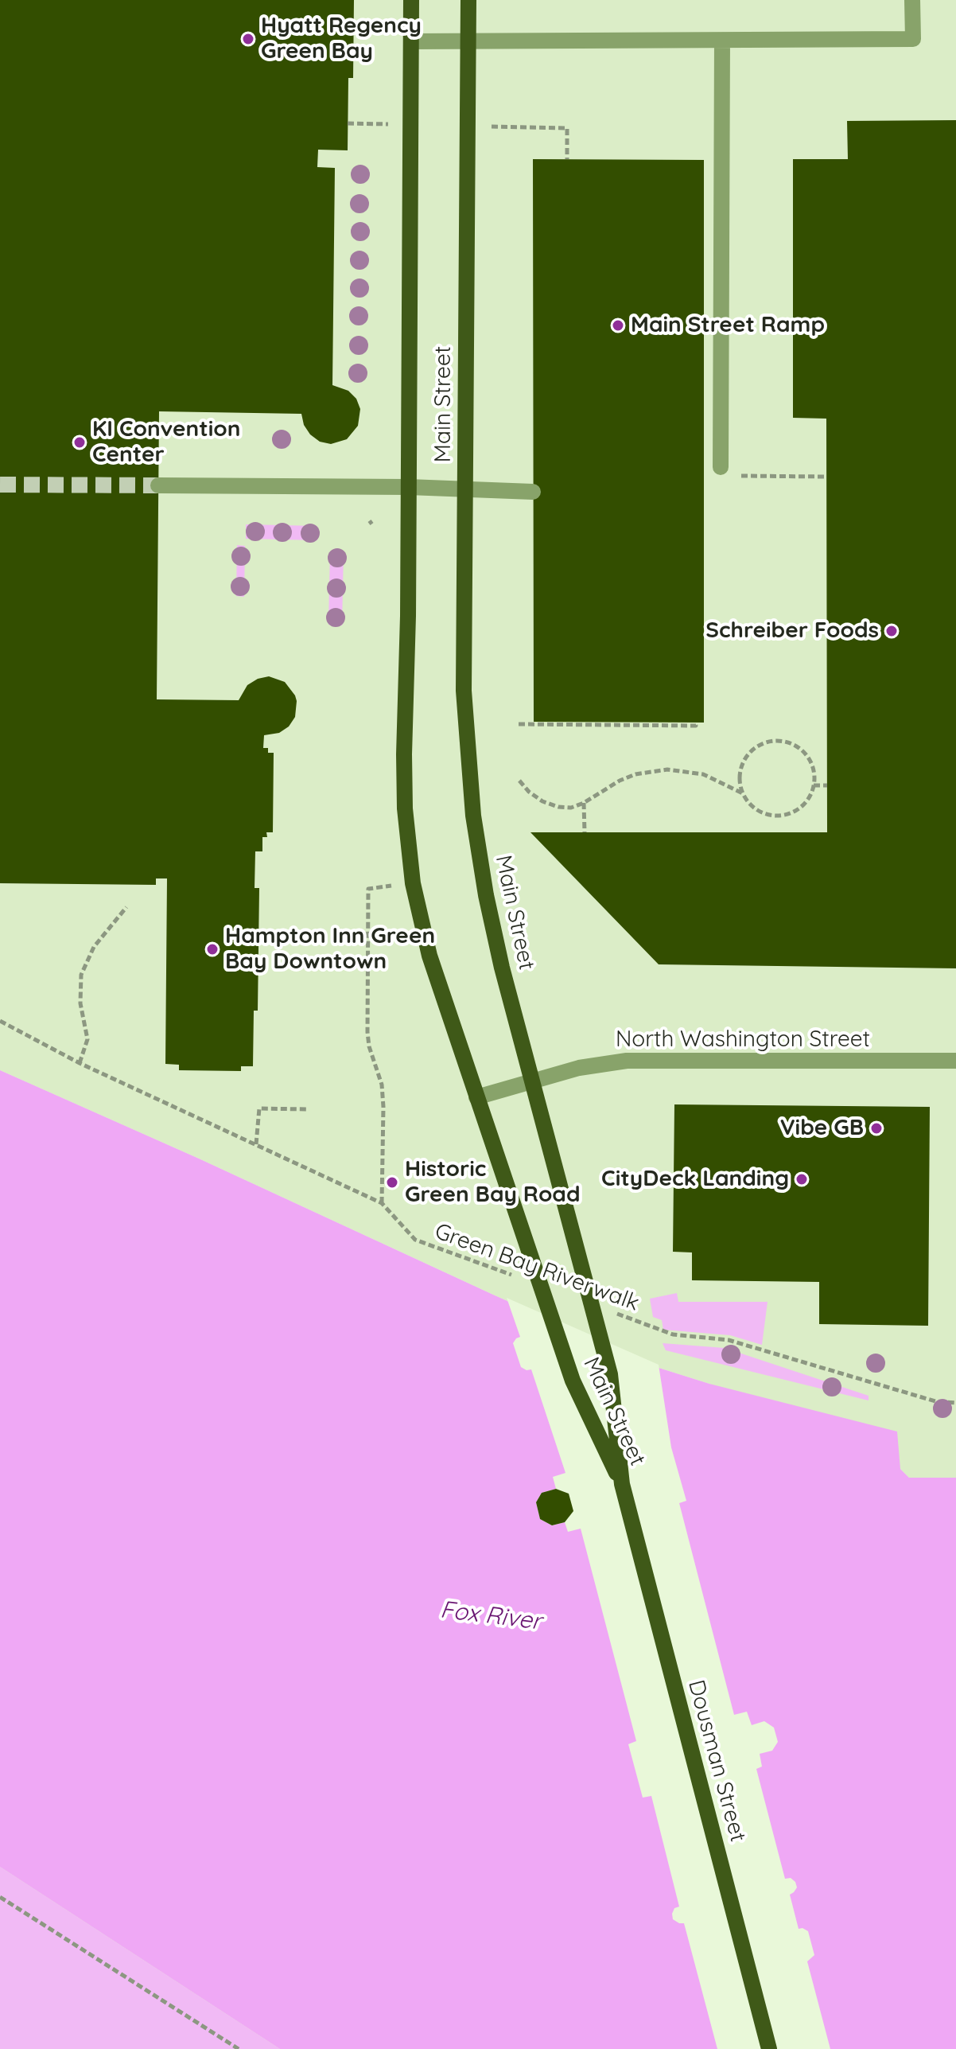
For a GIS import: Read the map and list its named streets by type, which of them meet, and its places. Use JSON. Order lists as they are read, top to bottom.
{
  "streets": {
    "main road": ["Main Street", "Dousman Street"],
    "street": ["North Washington Street"],
    "path": ["Green Bay Riverwalk"]
  },
  "crossings": [
    ["Main Street", "North Washington Street"],
    ["Main Street", "Dousman Street"]
  ],
  "water": ["Fox River"],
  "places": [
    "Hyatt Regency Green Bay",
    "Main Street Ramp",
    "KI Convention Center",
    "Schreiber Foods",
    "Hampton Inn Green Bay Downtown",
    "Vibe GB",
    "CityDeck Landing",
    "Historic Green Bay Road"
  ]
}
